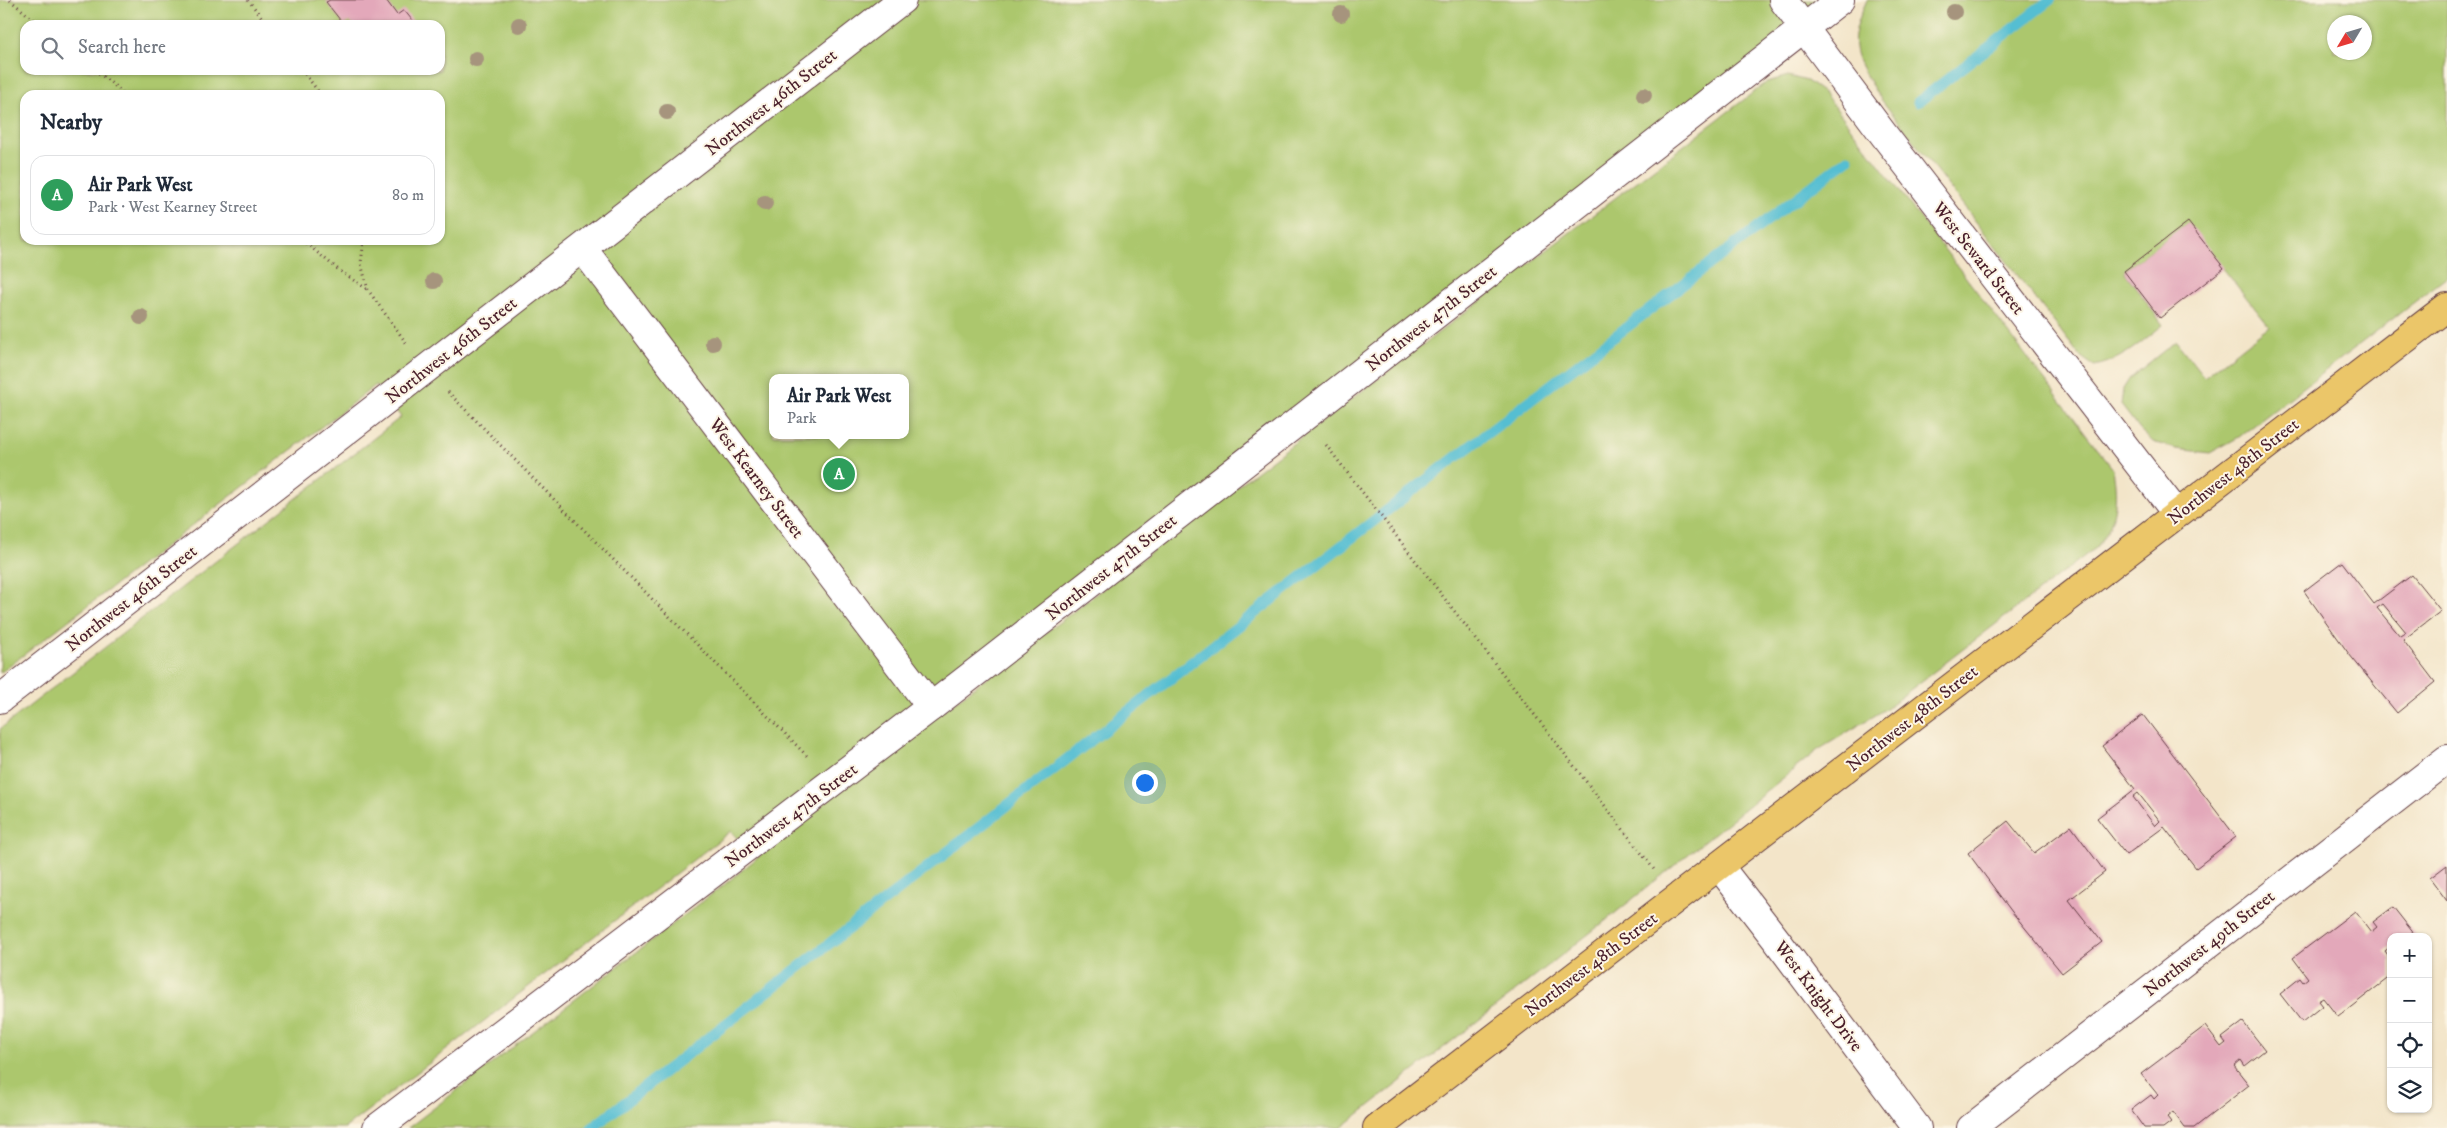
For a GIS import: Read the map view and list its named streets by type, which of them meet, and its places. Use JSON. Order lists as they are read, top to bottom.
{
  "streets": {
    "main road": ["Northwest 48th Street"],
    "street": [
      "Northwest 46th Street",
      "West Seward Street",
      "Northwest 47th Street",
      "West Kearney Street",
      "Northwest 49th Street",
      "West Knight Drive"
    ]
  },
  "crossings": [
    ["Northwest 46th Street", "West Kearney Street"],
    ["West Seward Street", "Northwest 47th Street"],
    ["West Seward Street", "Northwest 48th Street"],
    ["Northwest 47th Street", "West Kearney Street"],
    ["Northwest 48th Street", "West Knight Drive"]
  ],
  "north": "bottom left",
  "page": {
    "search": "Search here",
    "heading": "Nearby",
    "list": [
      {
        "mark": "A",
        "name": "Air Park West",
        "note": "Park · West Kearney Street",
        "value": "80 m"
      }
    ],
    "popup": ["Air Park West", "Park"],
    "pins": "A",
    "map_buttons": ["+", "−"]
  }
}
